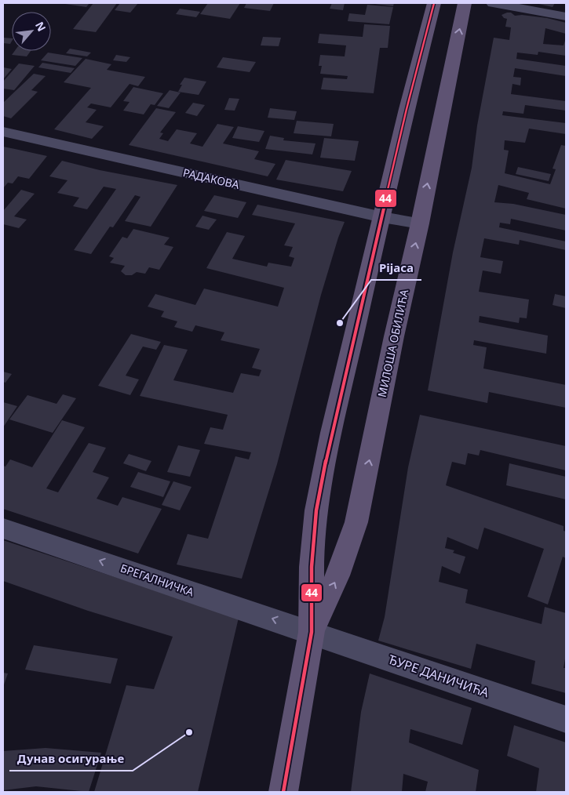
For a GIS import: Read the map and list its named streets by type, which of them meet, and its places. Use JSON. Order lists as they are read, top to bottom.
{
  "streets": {
    "main road": ["МИЛОША ОБИЛИЋА"],
    "street": ["РАДАКОВА", "БРЕГАЛНИЧКА", "ЂУРЕ ДАНИЧИЋА"]
  },
  "crossings": [
    ["РАДАКОВА", "МИЛОША ОБИЛИЋА"],
    ["МИЛОША ОБИЛИЋА", "БРЕГАЛНИЧКА"],
    ["МИЛОША ОБИЛИЋА", "ЂУРЕ ДАНИЧИЋА"],
    ["БРЕГАЛНИЧКА", "ЂУРЕ ДАНИЧИЋА"]
  ],
  "one_way": ["БРЕГАЛНИЧКА"],
  "places": ["Pijaca", "Дунав осигурање"],
  "lines": ["transit line 44"],
  "north": "top right"
}
